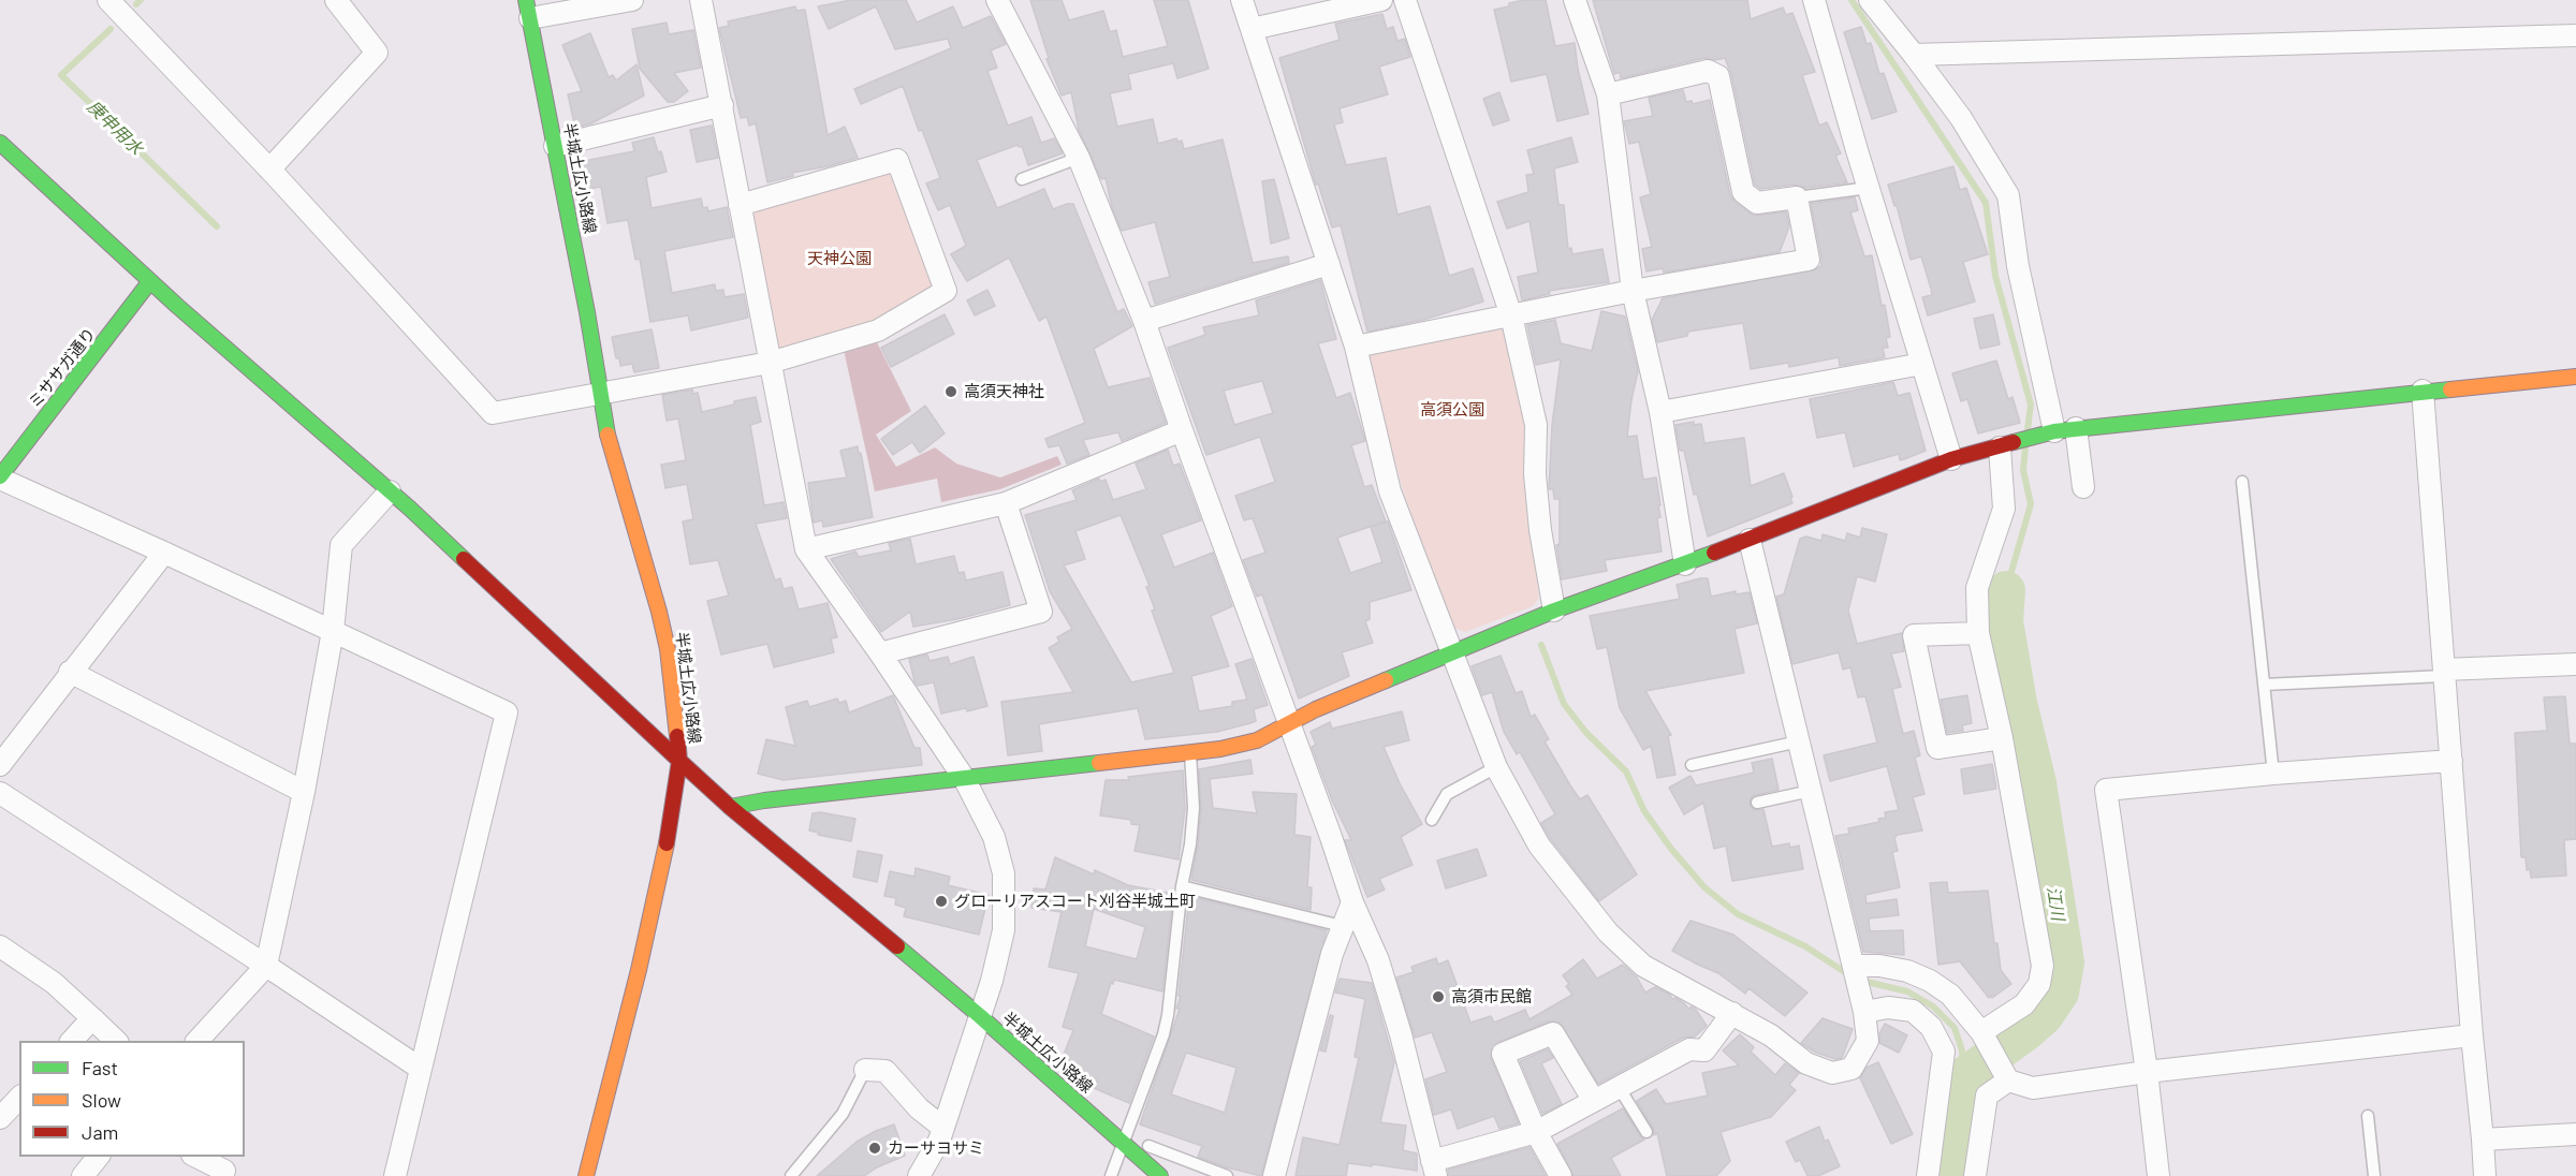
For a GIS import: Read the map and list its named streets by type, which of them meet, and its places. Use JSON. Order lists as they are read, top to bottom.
{
  "streets": {
    "street": ["半城土広小路線", "ミササガ通り"]
  },
  "water": ["庚申用水", "江川"],
  "parks": ["天神公園", "高須公園"],
  "places": [
    "高須天神社",
    "グローリアスコート刈谷半城土町",
    "高須市民館",
    "カーサヨサミ"
  ],
  "legend": ["Fast", "Slow", "Jam"]
}
